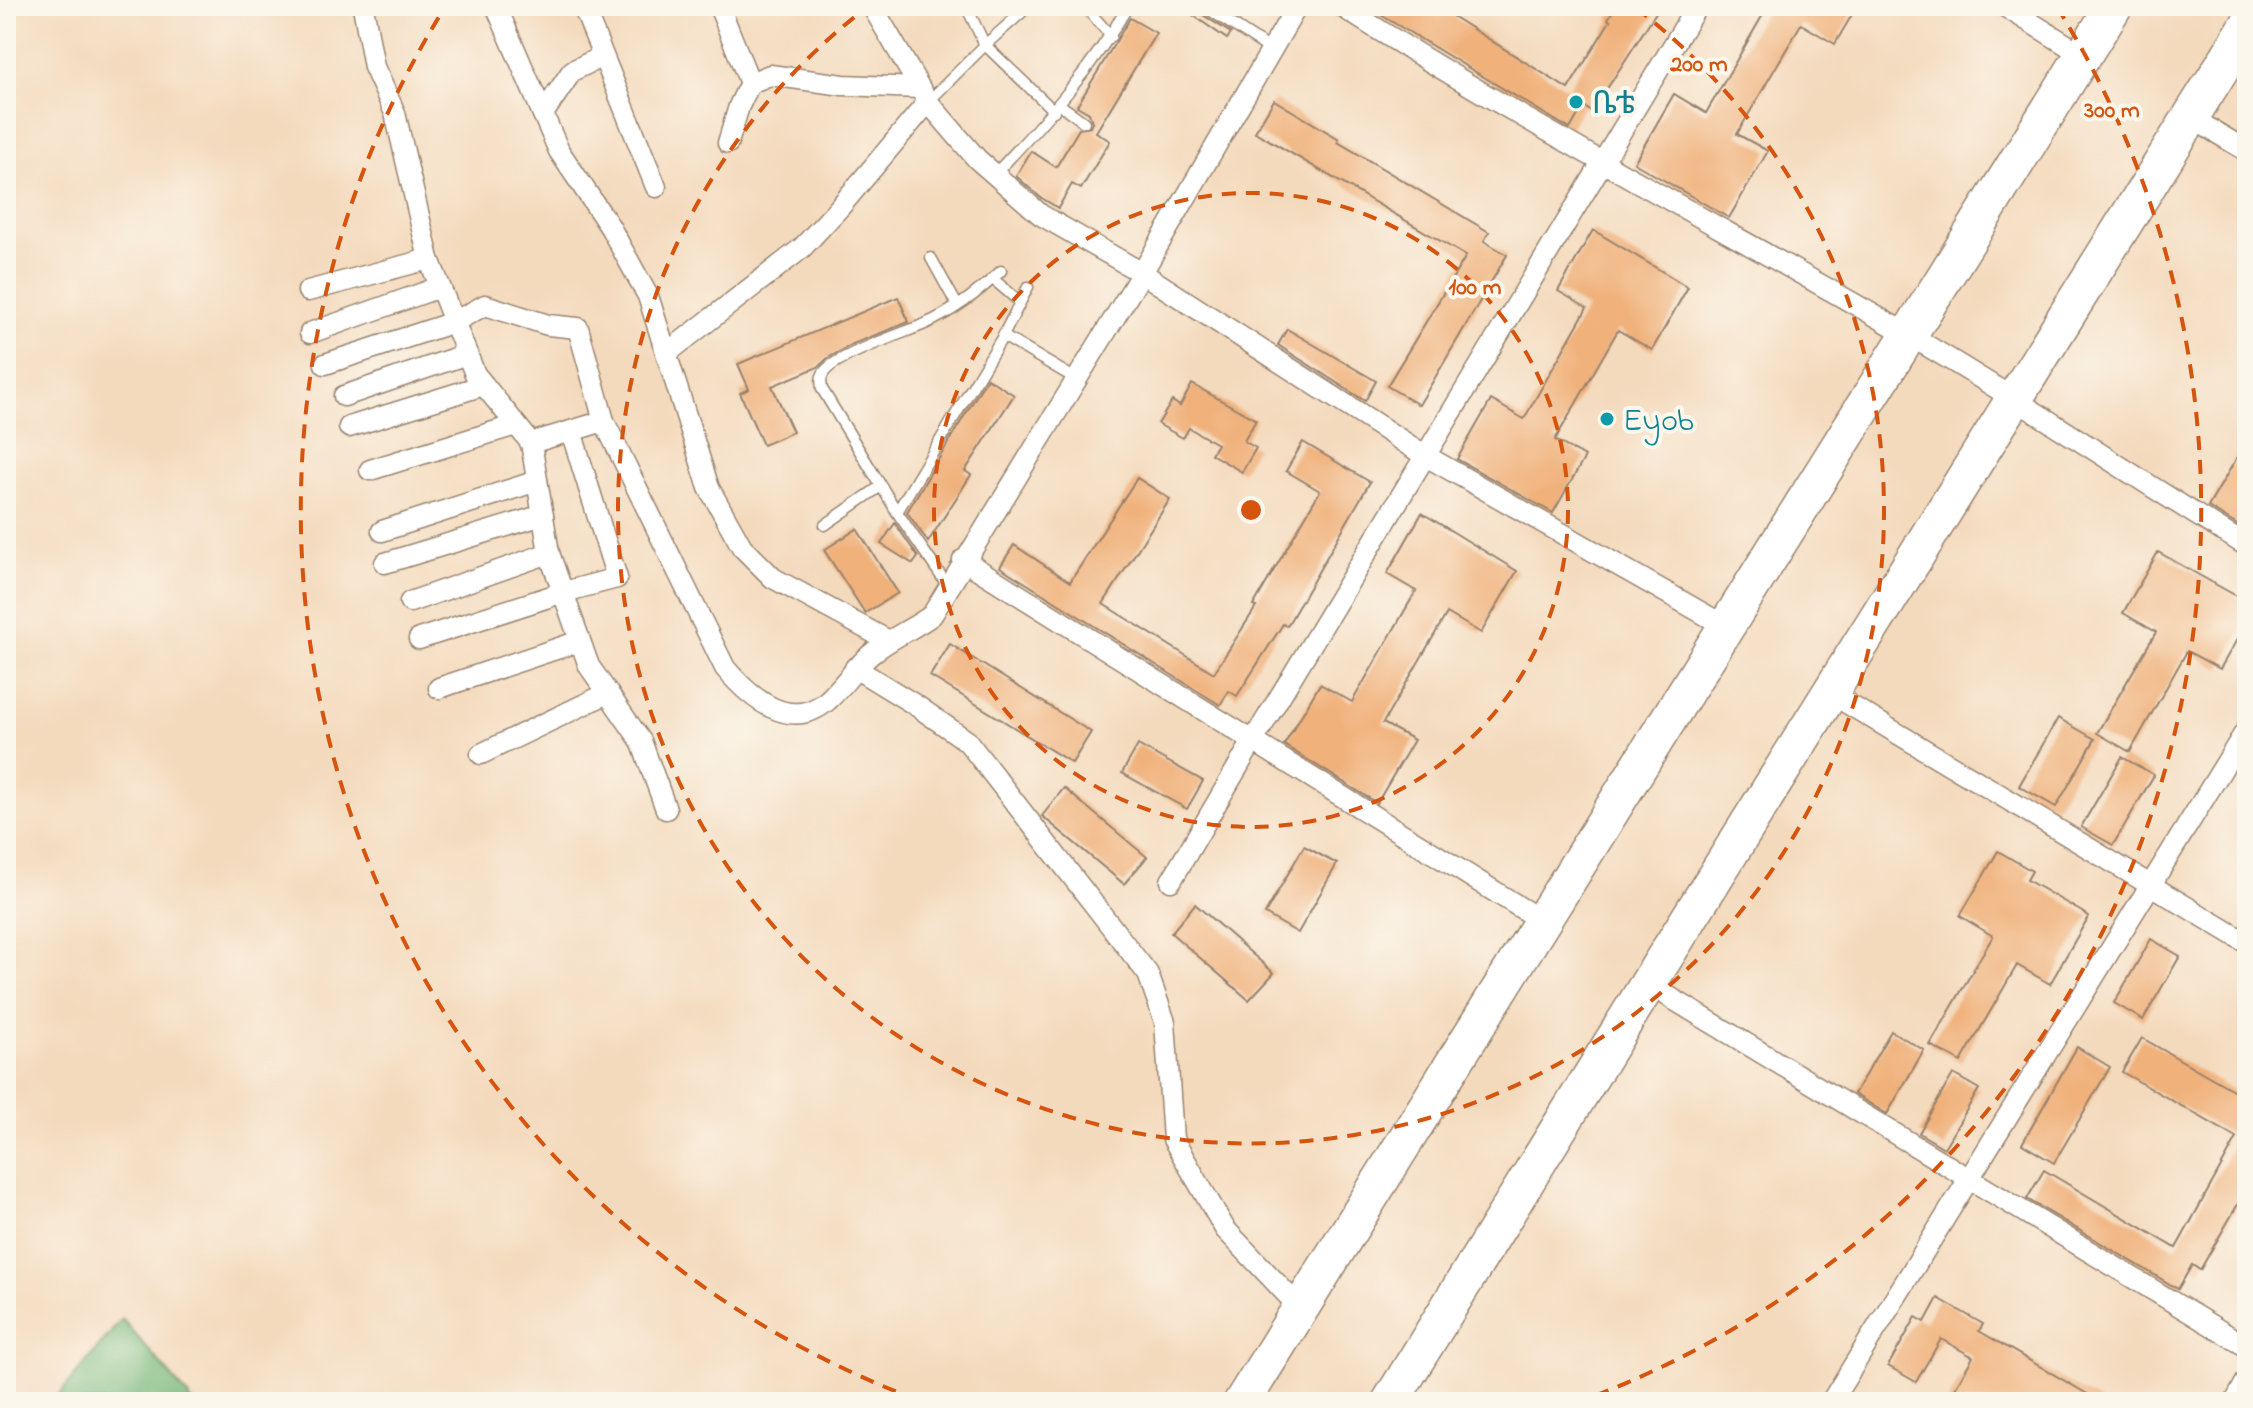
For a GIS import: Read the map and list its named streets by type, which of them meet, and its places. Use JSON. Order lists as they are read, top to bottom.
{
  "places": ["ቤቴ", "Eyob"],
  "rings": ["200 m", "300 m", "100 m"]
}
